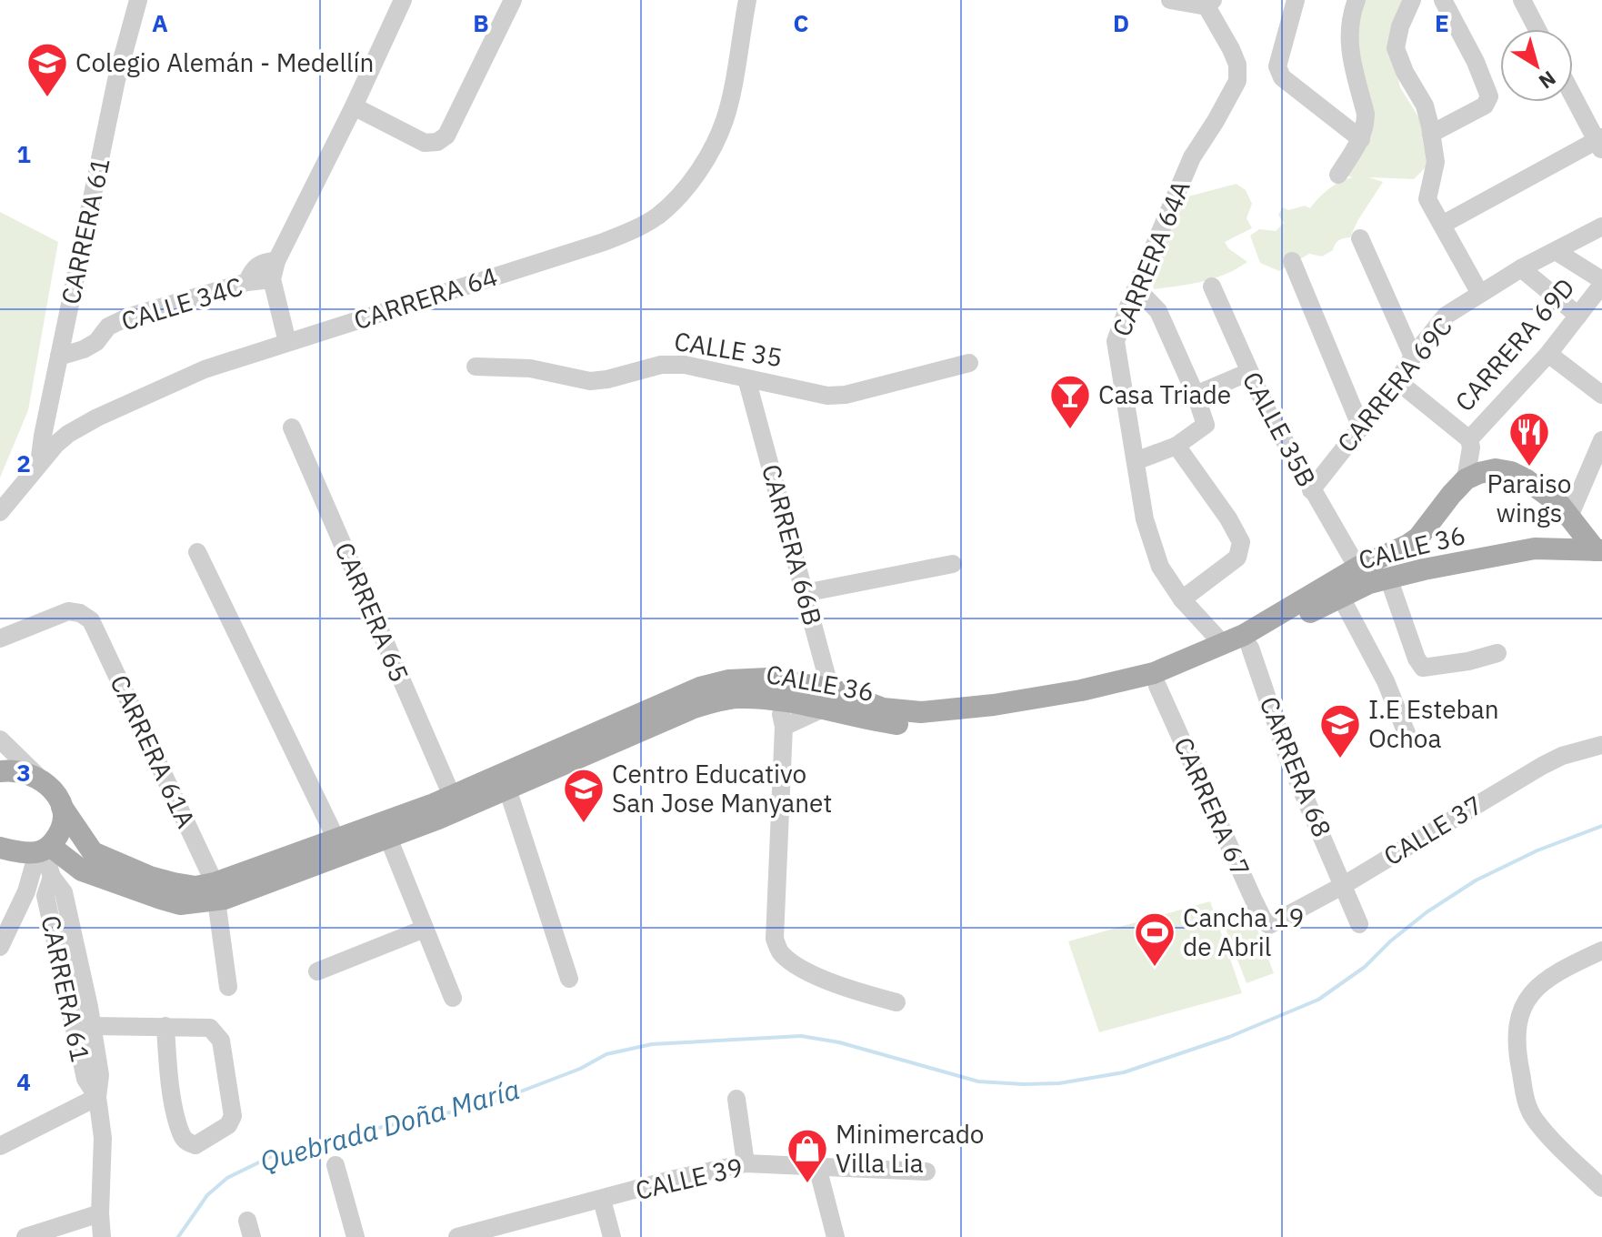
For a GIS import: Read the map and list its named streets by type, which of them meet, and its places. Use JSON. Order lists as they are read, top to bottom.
{
  "streets": {
    "main road": ["CALLE 36"],
    "street": [
      "CARRERA 61",
      "CARRERA 64A",
      "CARRERA 64",
      "CALLE 34C",
      "CARRERA 69D",
      "CALLE 35",
      "CARRERA 69C",
      "CALLE 35B",
      "CARRERA 66B",
      "CARRERA 65",
      "CARRERA 61A",
      "CARRERA 68",
      "CARRERA 67",
      "CALLE 37",
      "CALLE 39"
    ]
  },
  "crossings": [
    ["CARRERA 61", "CARRERA 64"],
    ["CARRERA 61", "CALLE 34C"],
    ["CARRERA 61", "CALLE 36"],
    ["CARRERA 64A", "CALLE 36"],
    ["CALLE 35", "CARRERA 66B"],
    ["CARRERA 69C", "CALLE 35B"],
    ["CALLE 35B", "CALLE 36"],
    ["CARRERA 66B", "CALLE 36"],
    ["CALLE 36", "CARRERA 65"],
    ["CALLE 36", "CARRERA 61A"],
    ["CALLE 36", "CARRERA 68"],
    ["CALLE 36", "CARRERA 67"],
    ["CARRERA 68", "CALLE 37"],
    ["CARRERA 67", "CALLE 37"]
  ],
  "water": ["Quebrada Doña María"],
  "places": {
    "school or university": ["Colegio Alemán - Medellín", "I.E Esteban Ochoa", "Centro Educativo San Jose Manyanet"],
    "bar": ["Casa Triade"],
    "restaurant": ["Paraiso wings"],
    "sports": ["Cancha 19 de Abril"],
    "shop": ["Minimercado Villa Lia"]
  },
  "north": "bottom right",
  "grid": {
    "columns": [
      "A",
      "B",
      "C",
      "D",
      "E"
    ],
    "rows": [
      "1",
      "2",
      "3",
      "4"
    ]
  }
}
